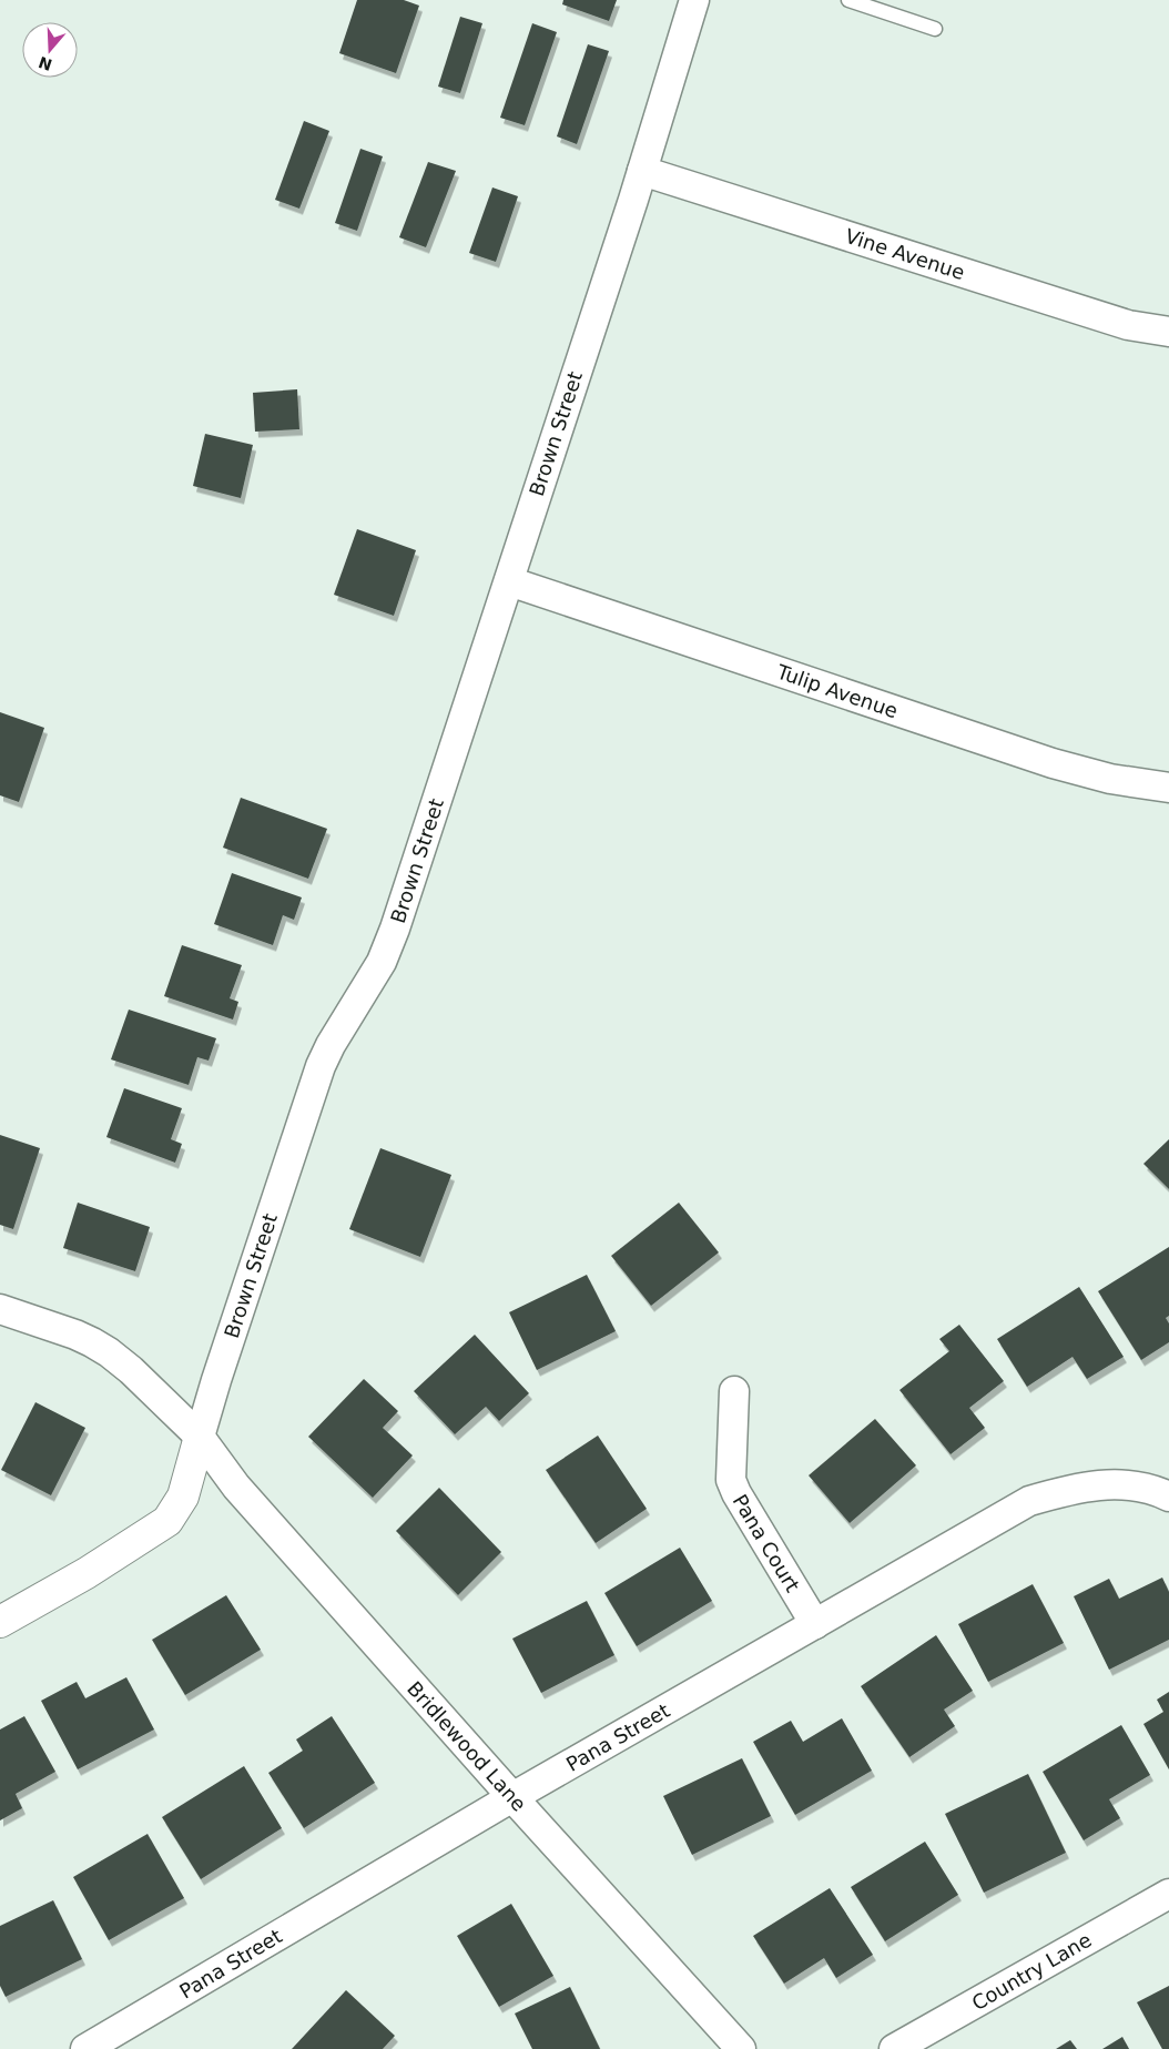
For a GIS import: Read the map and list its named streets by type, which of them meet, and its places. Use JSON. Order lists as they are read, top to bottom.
{
  "streets": {
    "street": [
      "Vine Avenue",
      "Brown Street",
      "Tulip Avenue",
      "Pana Court",
      "Pana Street",
      "Bridlewood Lane",
      "Country Lane"
    ]
  },
  "crossings": [
    ["Vine Avenue", "Brown Street"],
    ["Brown Street", "Tulip Avenue"],
    ["Brown Street", "Bridlewood Lane"],
    ["Pana Court", "Pana Street"],
    ["Pana Street", "Bridlewood Lane"]
  ],
  "north": "bottom"
}
